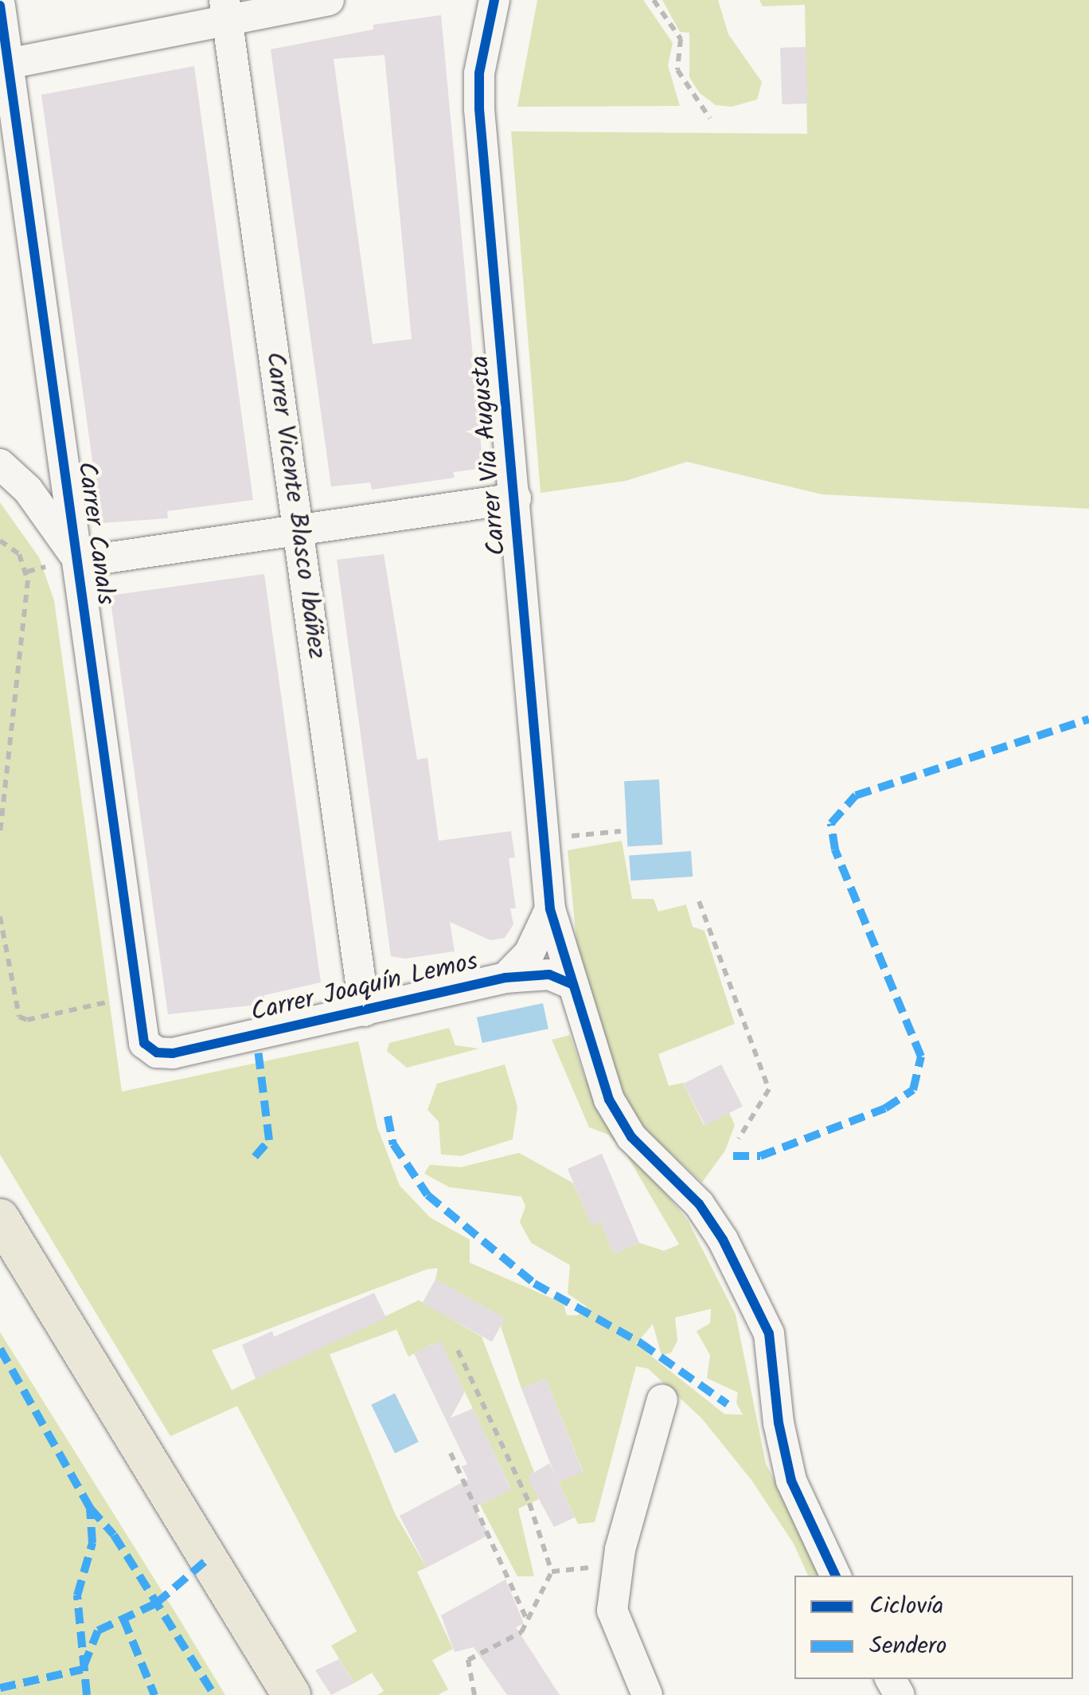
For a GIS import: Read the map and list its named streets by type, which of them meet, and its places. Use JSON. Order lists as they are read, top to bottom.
{
  "streets": {
    "street": [
      "Carrer Via Augusta",
      "Carrer Vicente Blasco Ibáñez",
      "Carrer Canals",
      "Carrer Joaquín Lemos"
    ]
  },
  "crossings": [
    ["Carrer Via Augusta", "Carrer Joaquín Lemos"],
    ["Carrer Vicente Blasco Ibáñez", "Carrer Joaquín Lemos"],
    ["Carrer Canals", "Carrer Joaquín Lemos"]
  ],
  "legend": ["Ciclovía", "Sendero"]
}
